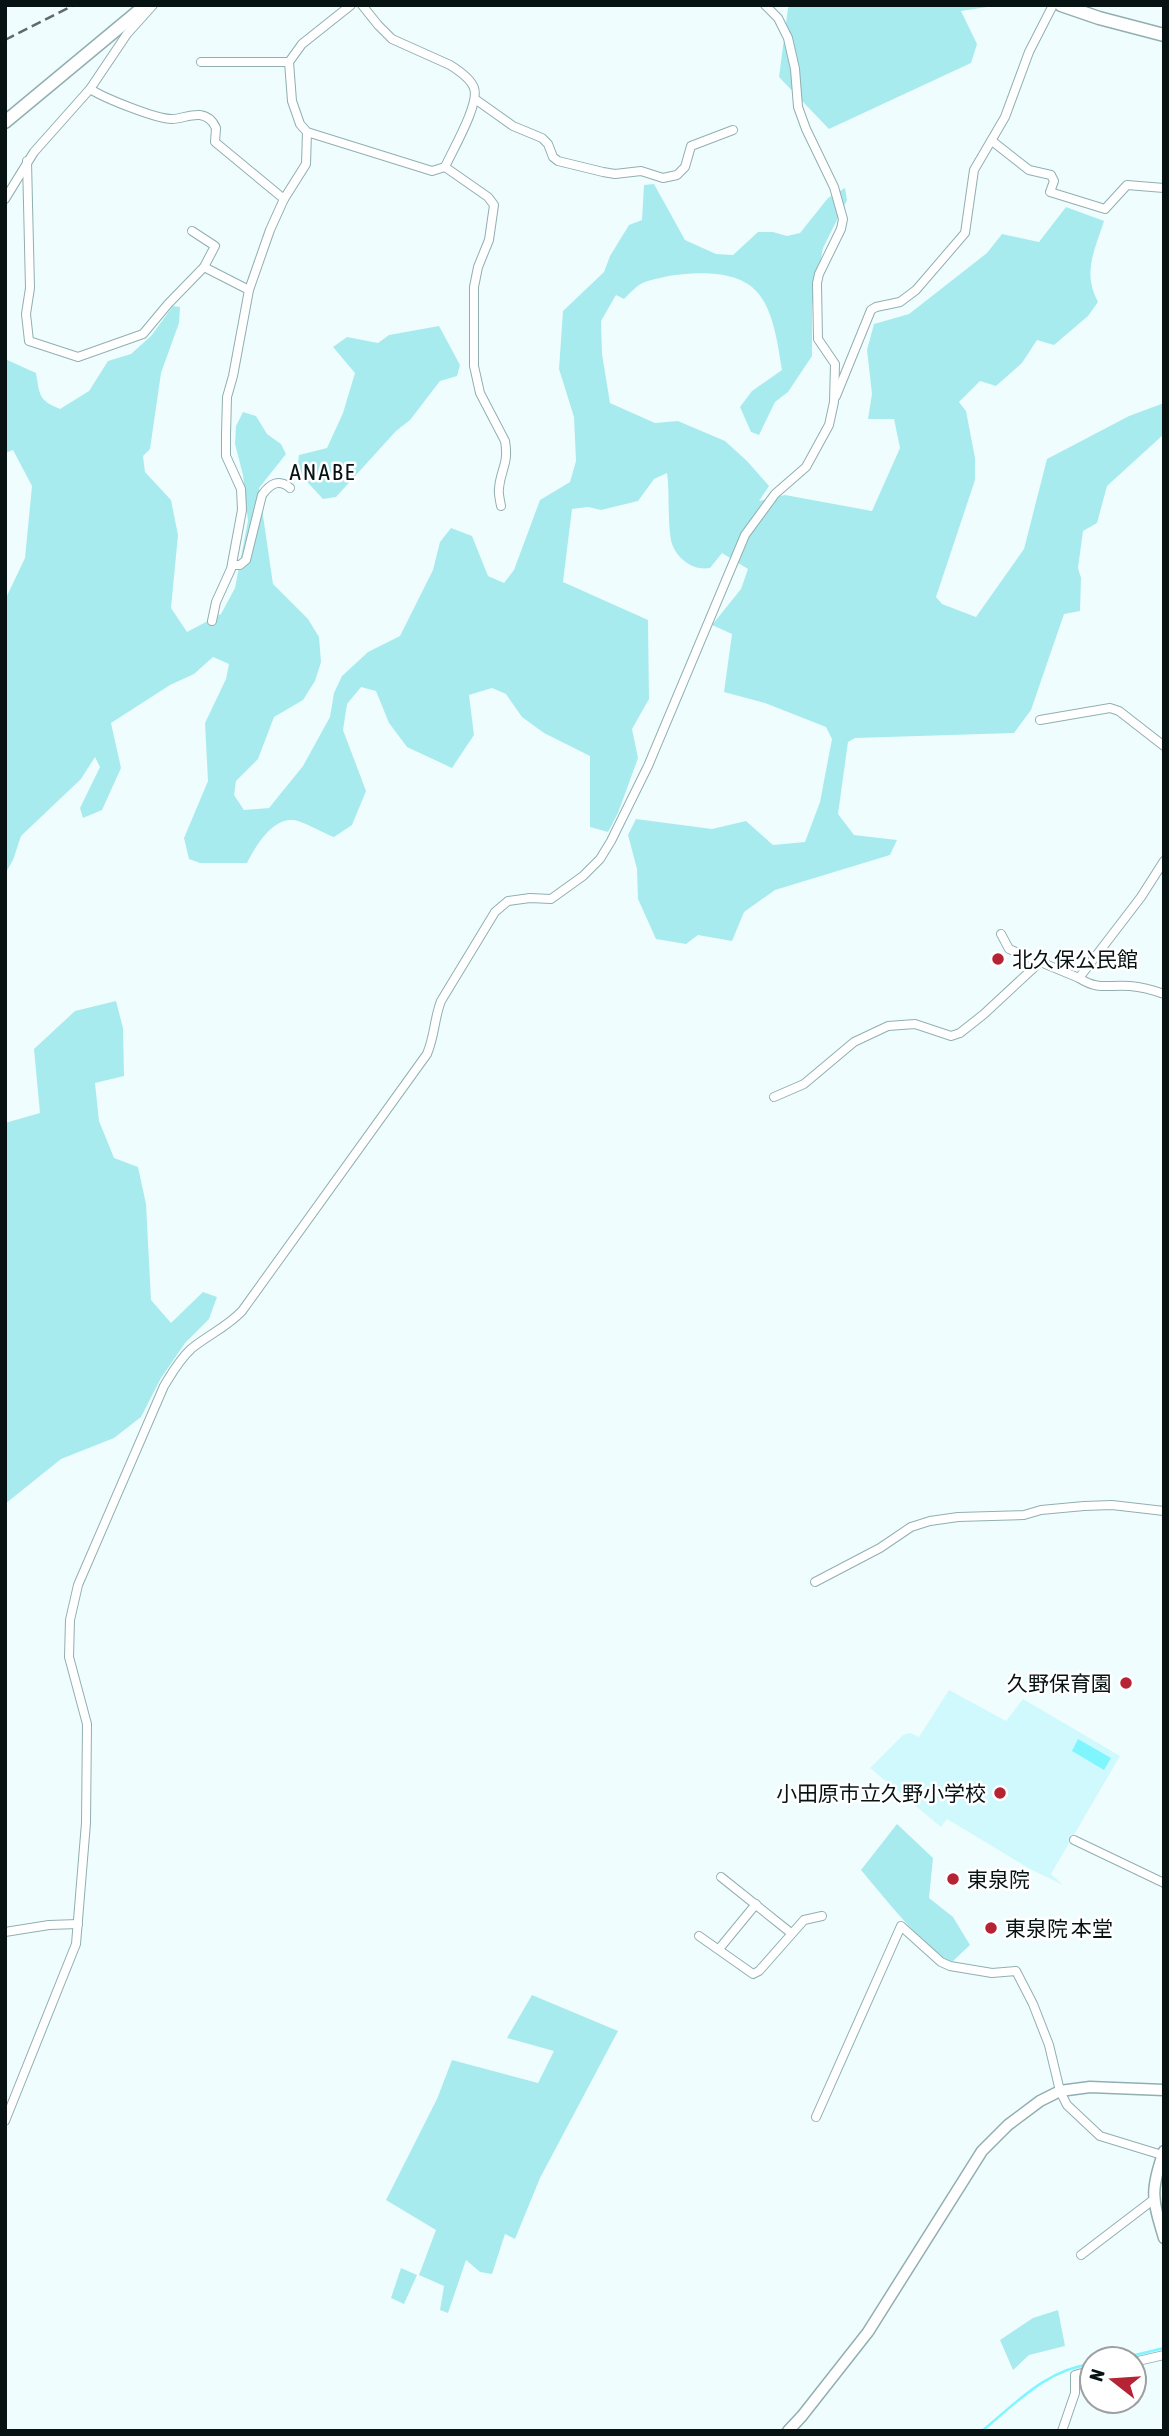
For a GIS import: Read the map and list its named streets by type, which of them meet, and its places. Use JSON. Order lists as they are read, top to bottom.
{
  "districts": ["ANABE"],
  "places": [
    "北久保公民館",
    "久野保育園",
    "小田原市立久野小学校",
    "東泉院",
    "東泉院 本堂"
  ],
  "north": "left"
}
